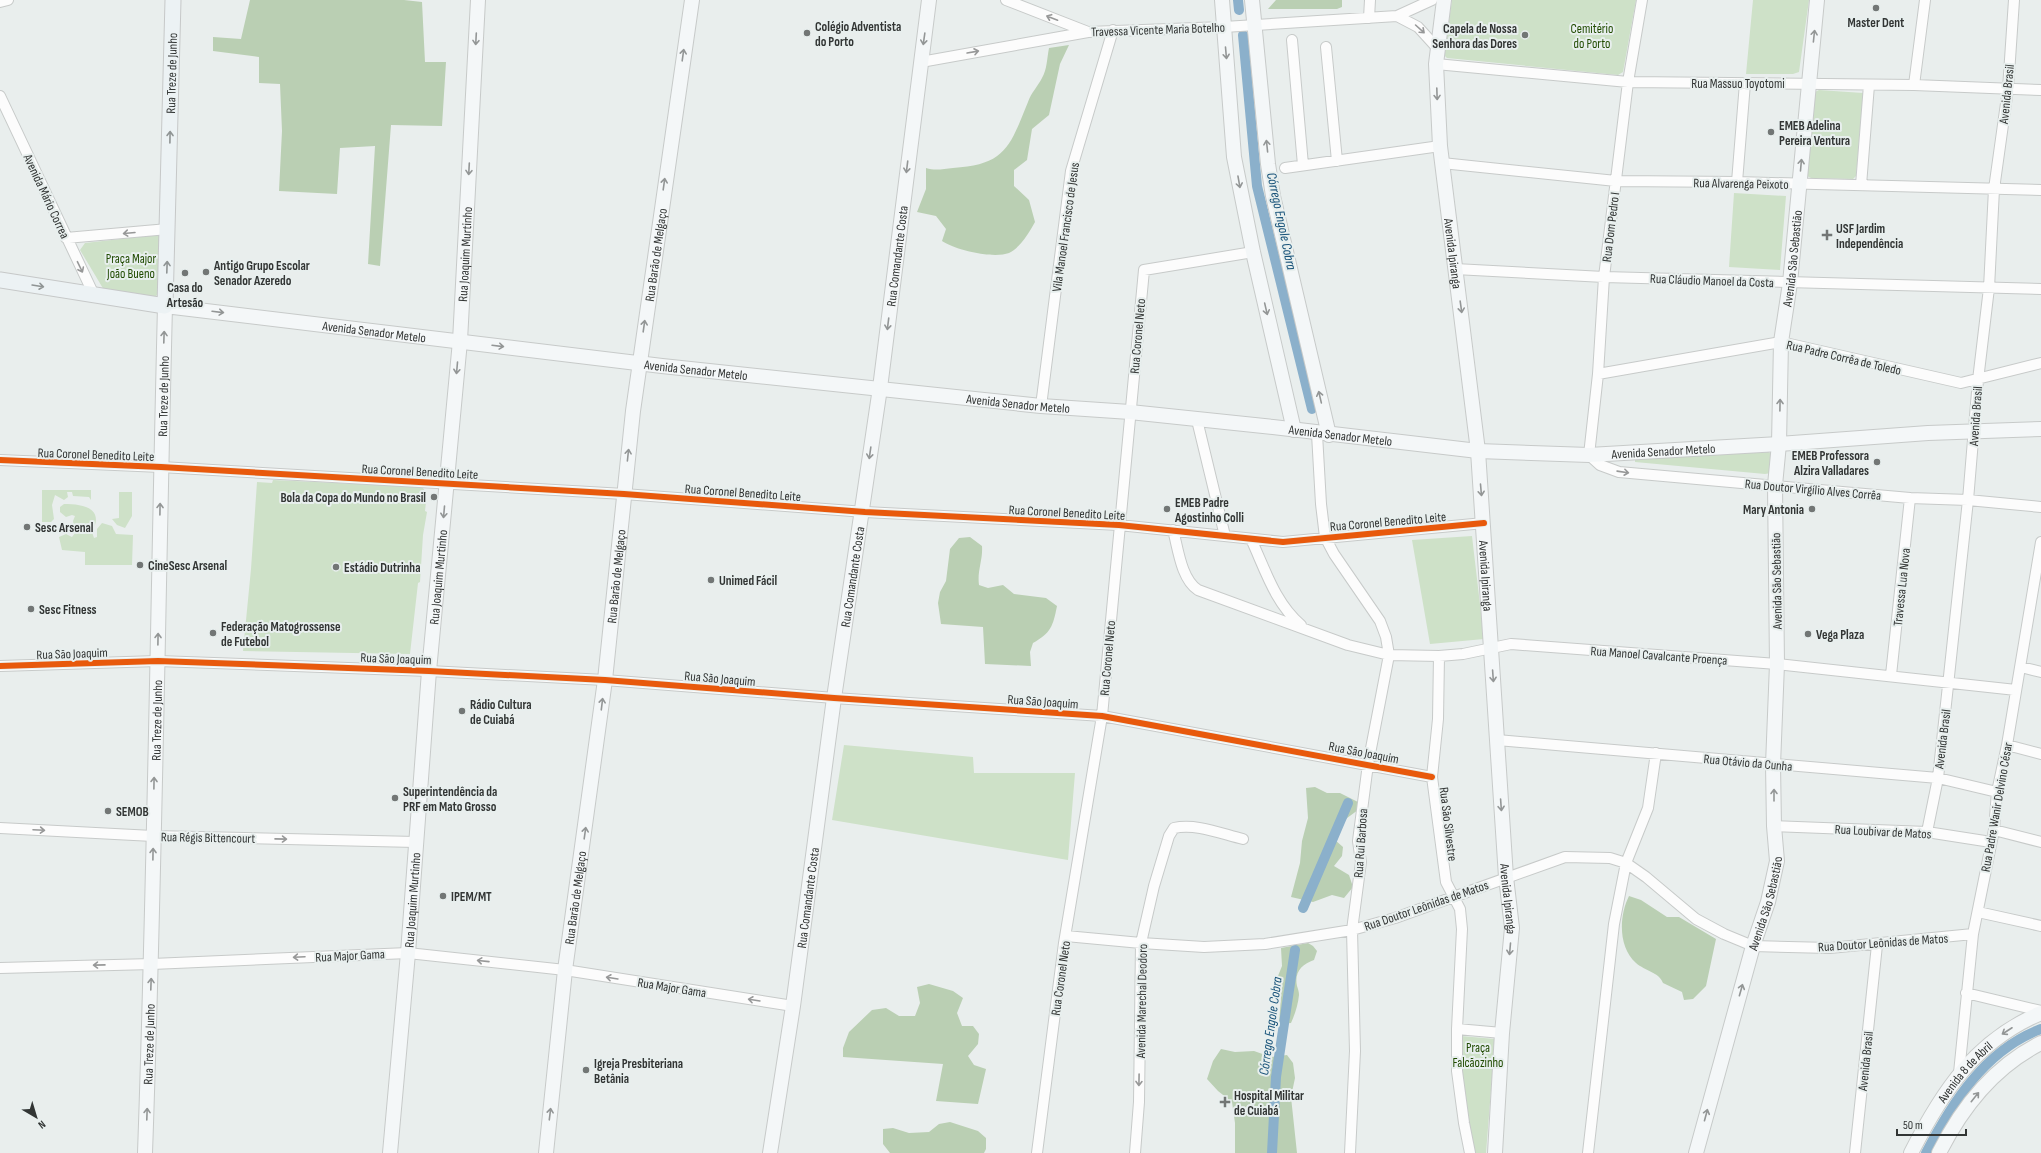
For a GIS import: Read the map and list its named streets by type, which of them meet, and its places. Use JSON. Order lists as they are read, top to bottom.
{
  "streets": {
    "main road": ["Rua Treze de Junho", "Avenida Senador Metelo"],
    "street": [
      "Travessa Vicente Maria Botelho",
      "Rua Massuo Toyotomi",
      "Avenida Brasil",
      "Rua Alvarenga Peixoto",
      "Avenida Mário Correa",
      "Vila Manoel Francisco de Jesus",
      "Rua Dom Pedro I",
      "Avenida Ipiranga",
      "Rua Joaquim Murtinho",
      "Rua Barão de Melgaço",
      "Rua Comandante Costa",
      "Avenida São Sebastião",
      "Rua Cláudio Manoel da Costa",
      "Rua Coronel Neto",
      "Rua Padre Corrêa de Toledo",
      "Rua Coronel Benedito Leite",
      "Rua Doutor Virgílio Alves Corrêa",
      "Travessa Lua Nova",
      "Rua São Joaquim",
      "Rua Manoel Cavalcante Proença",
      "Rua Otávio da Cunha",
      "Rua Padre Wanir Delvino César",
      "Rua São Silvestre",
      "Rua Loubivar de Matos",
      "Rua Régis Bittencourt",
      "Rua Rui Barbosa",
      "Rua Doutor Leônidas de Matos",
      "Rua Major Gama",
      "Avenida Marechal Deodoro",
      "Avenida 8 de Abril"
    ]
  },
  "crossings": [
    ["Travessa Vicente Maria Botelho", "Vila Manoel Francisco de Jesus"],
    ["Travessa Vicente Maria Botelho", "Rua Comandante Costa"],
    ["Rua Treze de Junho", "Avenida Senador Metelo"],
    ["Rua Treze de Junho", "Rua Coronel Benedito Leite"],
    ["Rua Treze de Junho", "Rua São Joaquim"],
    ["Rua Treze de Junho", "Rua Régis Bittencourt"],
    ["Rua Treze de Junho", "Rua Major Gama"],
    ["Rua Massuo Toyotomi", "Avenida Brasil"],
    ["Rua Massuo Toyotomi", "Rua Dom Pedro I"],
    ["Rua Massuo Toyotomi", "Avenida Ipiranga"],
    ["Rua Massuo Toyotomi", "Avenida São Sebastião"],
    ["Avenida Brasil", "Rua Alvarenga Peixoto"],
    ["Avenida Brasil", "Rua Cláudio Manoel da Costa"],
    ["Avenida Brasil", "Avenida Senador Metelo"],
    ["Avenida Brasil", "Rua Padre Corrêa de Toledo"],
    ["Avenida Brasil", "Rua Doutor Virgílio Alves Corrêa"],
    ["Avenida Brasil", "Rua Manoel Cavalcante Proença"],
    ["Avenida Brasil", "Rua Otávio da Cunha"],
    ["Avenida Brasil", "Rua Loubivar de Matos"],
    ["Avenida Brasil", "Rua Doutor Leônidas de Matos"],
    ["Rua Alvarenga Peixoto", "Rua Dom Pedro I"],
    ["Rua Alvarenga Peixoto", "Avenida Ipiranga"],
    ["Rua Alvarenga Peixoto", "Avenida São Sebastião"],
    ["Avenida Mário Correa", "Avenida Senador Metelo"],
    ["Vila Manoel Francisco de Jesus", "Avenida Senador Metelo"],
    ["Rua Dom Pedro I", "Rua Cláudio Manoel da Costa"],
    ["Rua Dom Pedro I", "Avenida Senador Metelo"],
    ["Rua Dom Pedro I", "Rua Padre Corrêa de Toledo"],
    ["Rua Dom Pedro I", "Rua Doutor Virgílio Alves Corrêa"],
    ["Avenida Ipiranga", "Rua Cláudio Manoel da Costa"],
    ["Avenida Ipiranga", "Avenida Senador Metelo"],
    ["Avenida Ipiranga", "Rua Coronel Benedito Leite"],
    ["Avenida Ipiranga", "Rua Manoel Cavalcante Proença"],
    ["Avenida Ipiranga", "Rua Otávio da Cunha"],
    ["Avenida Ipiranga", "Rua Doutor Leônidas de Matos"],
    ["Rua Joaquim Murtinho", "Avenida Senador Metelo"],
    ["Rua Joaquim Murtinho", "Rua Coronel Benedito Leite"],
    ["Rua Joaquim Murtinho", "Rua São Joaquim"],
    ["Rua Joaquim Murtinho", "Rua Régis Bittencourt"],
    ["Rua Joaquim Murtinho", "Rua Major Gama"],
    ["Rua Barão de Melgaço", "Avenida Senador Metelo"],
    ["Rua Barão de Melgaço", "Rua Coronel Benedito Leite"],
    ["Rua Barão de Melgaço", "Rua São Joaquim"],
    ["Rua Barão de Melgaço", "Rua Major Gama"],
    ["Rua Comandante Costa", "Avenida Senador Metelo"],
    ["Rua Comandante Costa", "Rua Coronel Benedito Leite"],
    ["Rua Comandante Costa", "Rua São Joaquim"],
    ["Rua Comandante Costa", "Rua Major Gama"],
    ["Avenida São Sebastião", "Rua Cláudio Manoel da Costa"],
    ["Avenida São Sebastião", "Avenida Senador Metelo"],
    ["Avenida São Sebastião", "Rua Padre Corrêa de Toledo"],
    ["Avenida São Sebastião", "Rua Doutor Virgílio Alves Corrêa"],
    ["Avenida São Sebastião", "Rua Manoel Cavalcante Proença"],
    ["Avenida São Sebastião", "Rua Otávio da Cunha"],
    ["Avenida São Sebastião", "Rua Loubivar de Matos"],
    ["Avenida São Sebastião", "Rua Doutor Leônidas de Matos"],
    ["Avenida Senador Metelo", "Rua Coronel Neto"],
    ["Avenida Senador Metelo", "Rua Doutor Virgílio Alves Corrêa"],
    ["Avenida Senador Metelo", "Rua Rui Barbosa"],
    ["Rua Coronel Neto", "Rua Coronel Benedito Leite"],
    ["Rua Coronel Neto", "Rua São Joaquim"],
    ["Rua Coronel Neto", "Rua Doutor Leônidas de Matos"],
    ["Rua Coronel Benedito Leite", "Rua Manoel Cavalcante Proença"],
    ["Rua Coronel Benedito Leite", "Rua Rui Barbosa"],
    ["Rua Doutor Virgílio Alves Corrêa", "Travessa Lua Nova"],
    ["Travessa Lua Nova", "Rua Manoel Cavalcante Proença"],
    ["Rua São Joaquim", "Rua São Silvestre"],
    ["Rua São Joaquim", "Rua Rui Barbosa"],
    ["Rua Manoel Cavalcante Proença", "Rua Padre Wanir Delvino César"],
    ["Rua Manoel Cavalcante Proença", "Rua São Silvestre"],
    ["Rua Manoel Cavalcante Proença", "Rua Rui Barbosa"],
    ["Rua Otávio da Cunha", "Rua Padre Wanir Delvino César"],
    ["Rua Padre Wanir Delvino César", "Rua Loubivar de Matos"],
    ["Rua Padre Wanir Delvino César", "Rua Doutor Leônidas de Matos"],
    ["Rua Padre Wanir Delvino César", "Avenida 8 de Abril"],
    ["Rua São Silvestre", "Rua Doutor Leônidas de Matos"],
    ["Rua Rui Barbosa", "Rua Doutor Leônidas de Matos"],
    ["Rua Doutor Leônidas de Matos", "Avenida Marechal Deodoro"]
  ],
  "one_way": [
    "Rua Treze de Junho",
    "Rua Joaquim Murtinho",
    "Rua Barão de Melgaço",
    "Rua Comandante Costa",
    "Rua Doutor Virgílio Alves Corrêa",
    "Rua Régis Bittencourt",
    "Rua Major Gama",
    "Avenida Marechal Deodoro"
  ],
  "water": ["Córrego Engole Cobra"],
  "parks": ["Cemitério do Porto", "Praça Major João Bueno", "Praça Falcãozinho"],
  "places": {
    "other": [
      "Master Dent",
      "Colégio Adventista do Porto",
      "Capela de Nossa Senhora das Dores",
      "EMEB Adelina Pereira Ventura",
      "Antigo Grupo Escolar Senador Azeredo",
      "Casa do Artesão",
      "EMEB Professora Alzira Valladares",
      "Bola da Copa do Mundo no Brasil",
      "EMEB Padre Agostinho Colli",
      "Mary Antonia",
      "Sesc Arsenal",
      "CineSesc Arsenal",
      "Estádio Dutrinha",
      "Unimed Fácil",
      "Sesc Fitness",
      "Federação Matogrossense de Futebol",
      "Vega Plaza",
      "Rádio Cultura de Cuiabá",
      "Superintendência da PRF em Mato Grosso",
      "SEMOB",
      "IPEM/MT",
      "Igreja Presbiteriana Betânia"
    ],
    "health": ["USF Jardim Independência", "Hospital Militar de Cuiabá"]
  },
  "scale_bar": "50 m",
  "north": "bottom right"
}
